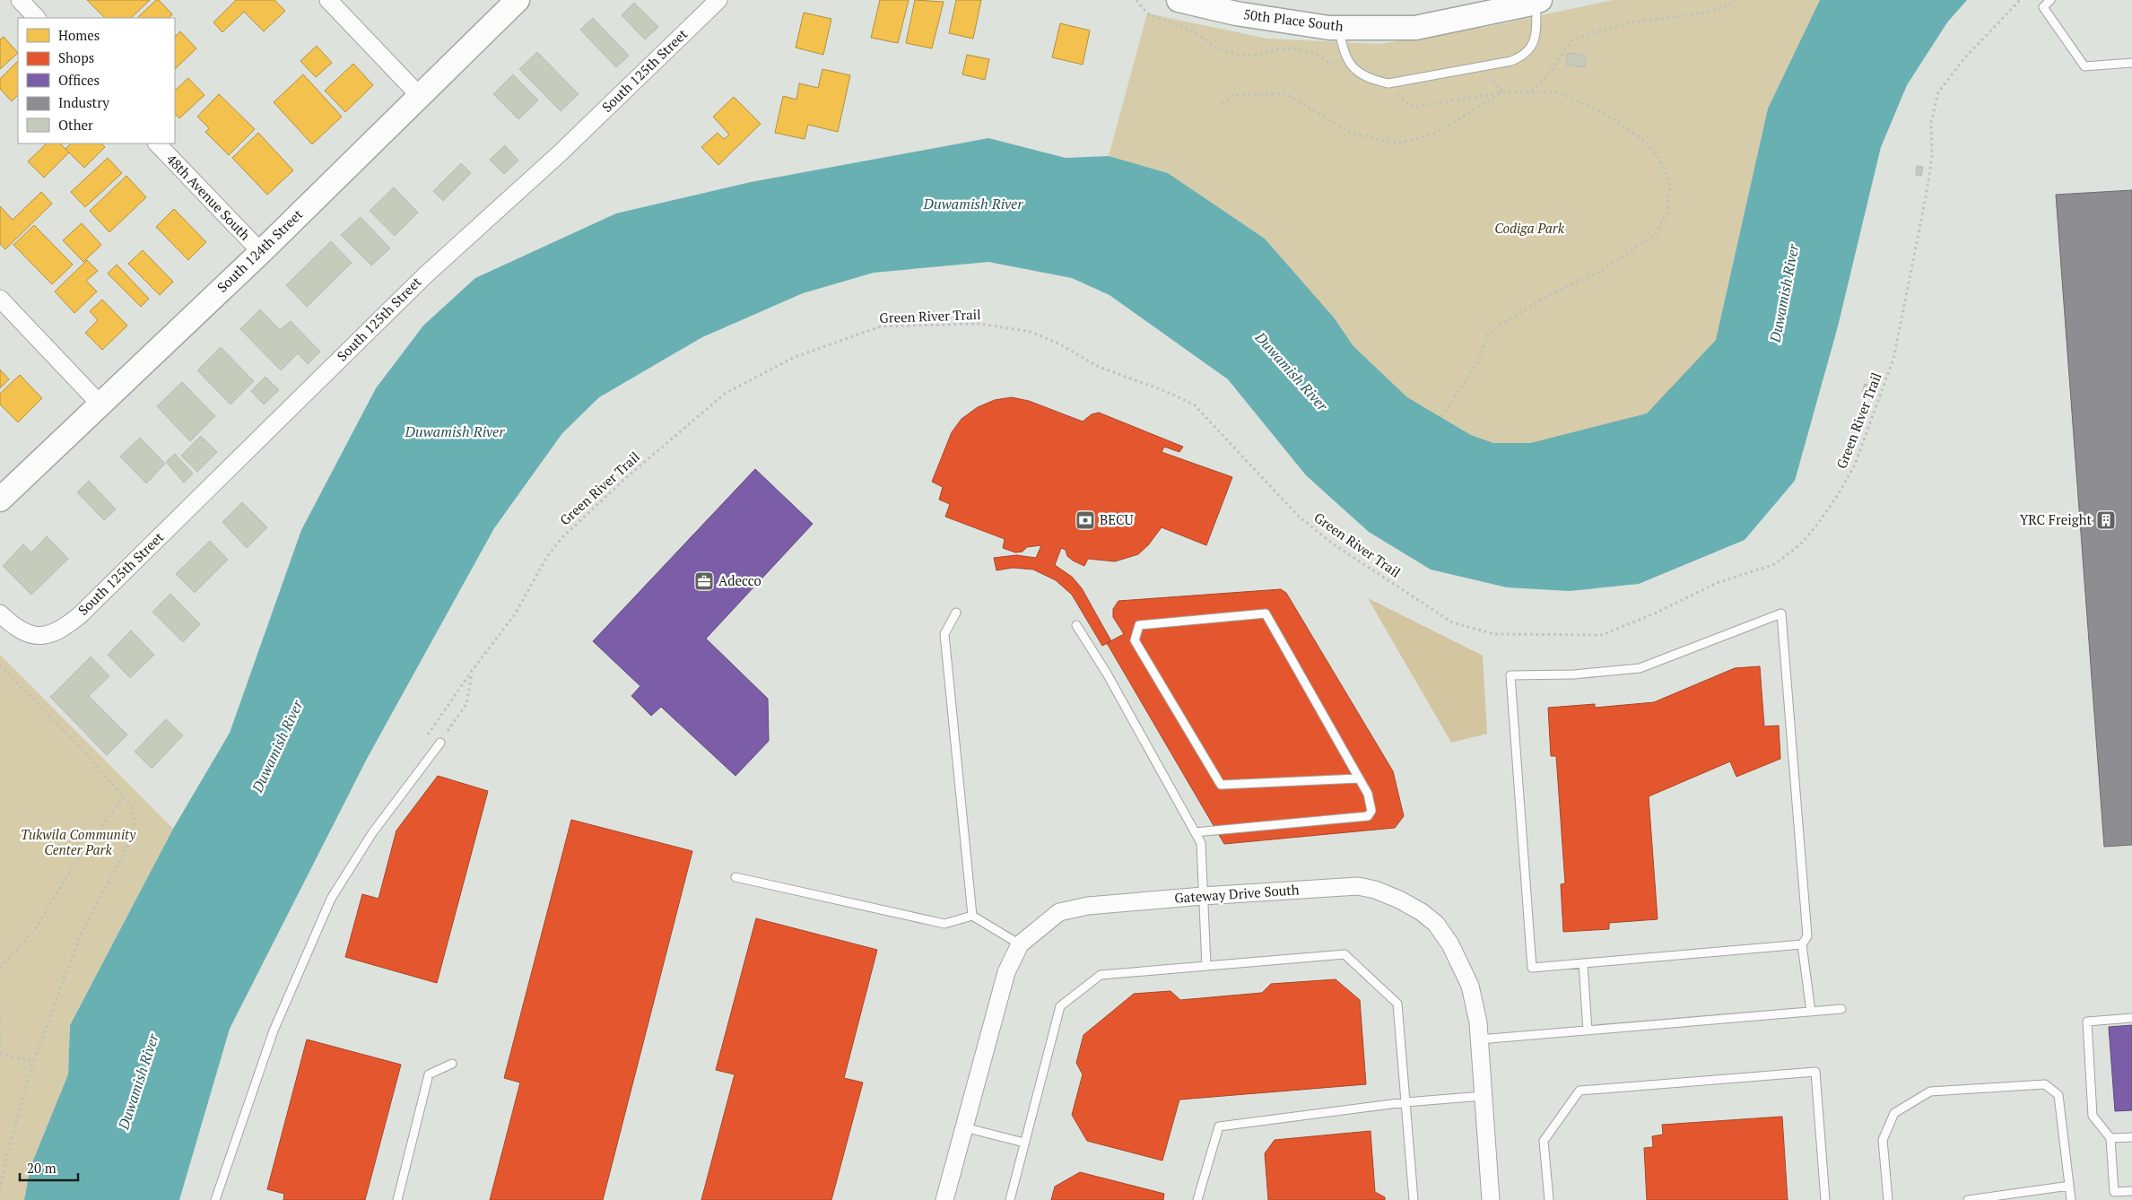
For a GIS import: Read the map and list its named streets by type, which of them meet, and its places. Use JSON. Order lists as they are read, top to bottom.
{
  "streets": {
    "street": [
      "50th Place South",
      "South 125th Street",
      "48th Avenue South",
      "South 124th Street",
      "Gateway Drive South"
    ],
    "path": ["Green River Trail"]
  },
  "crossings": [
    ["48th Avenue South", "South 124th Street"]
  ],
  "water": ["Duwamish River"],
  "parks": ["Codiga Park", "Tukwila Community Center Park"],
  "places": {
    "bank": ["BECU"],
    "building": ["YRC Freight"],
    "office": ["Adecco"]
  },
  "legend": [
    "Homes",
    "Shops",
    "Offices",
    "Industry",
    "Other"
  ],
  "scale_bar": "20 m"
}
